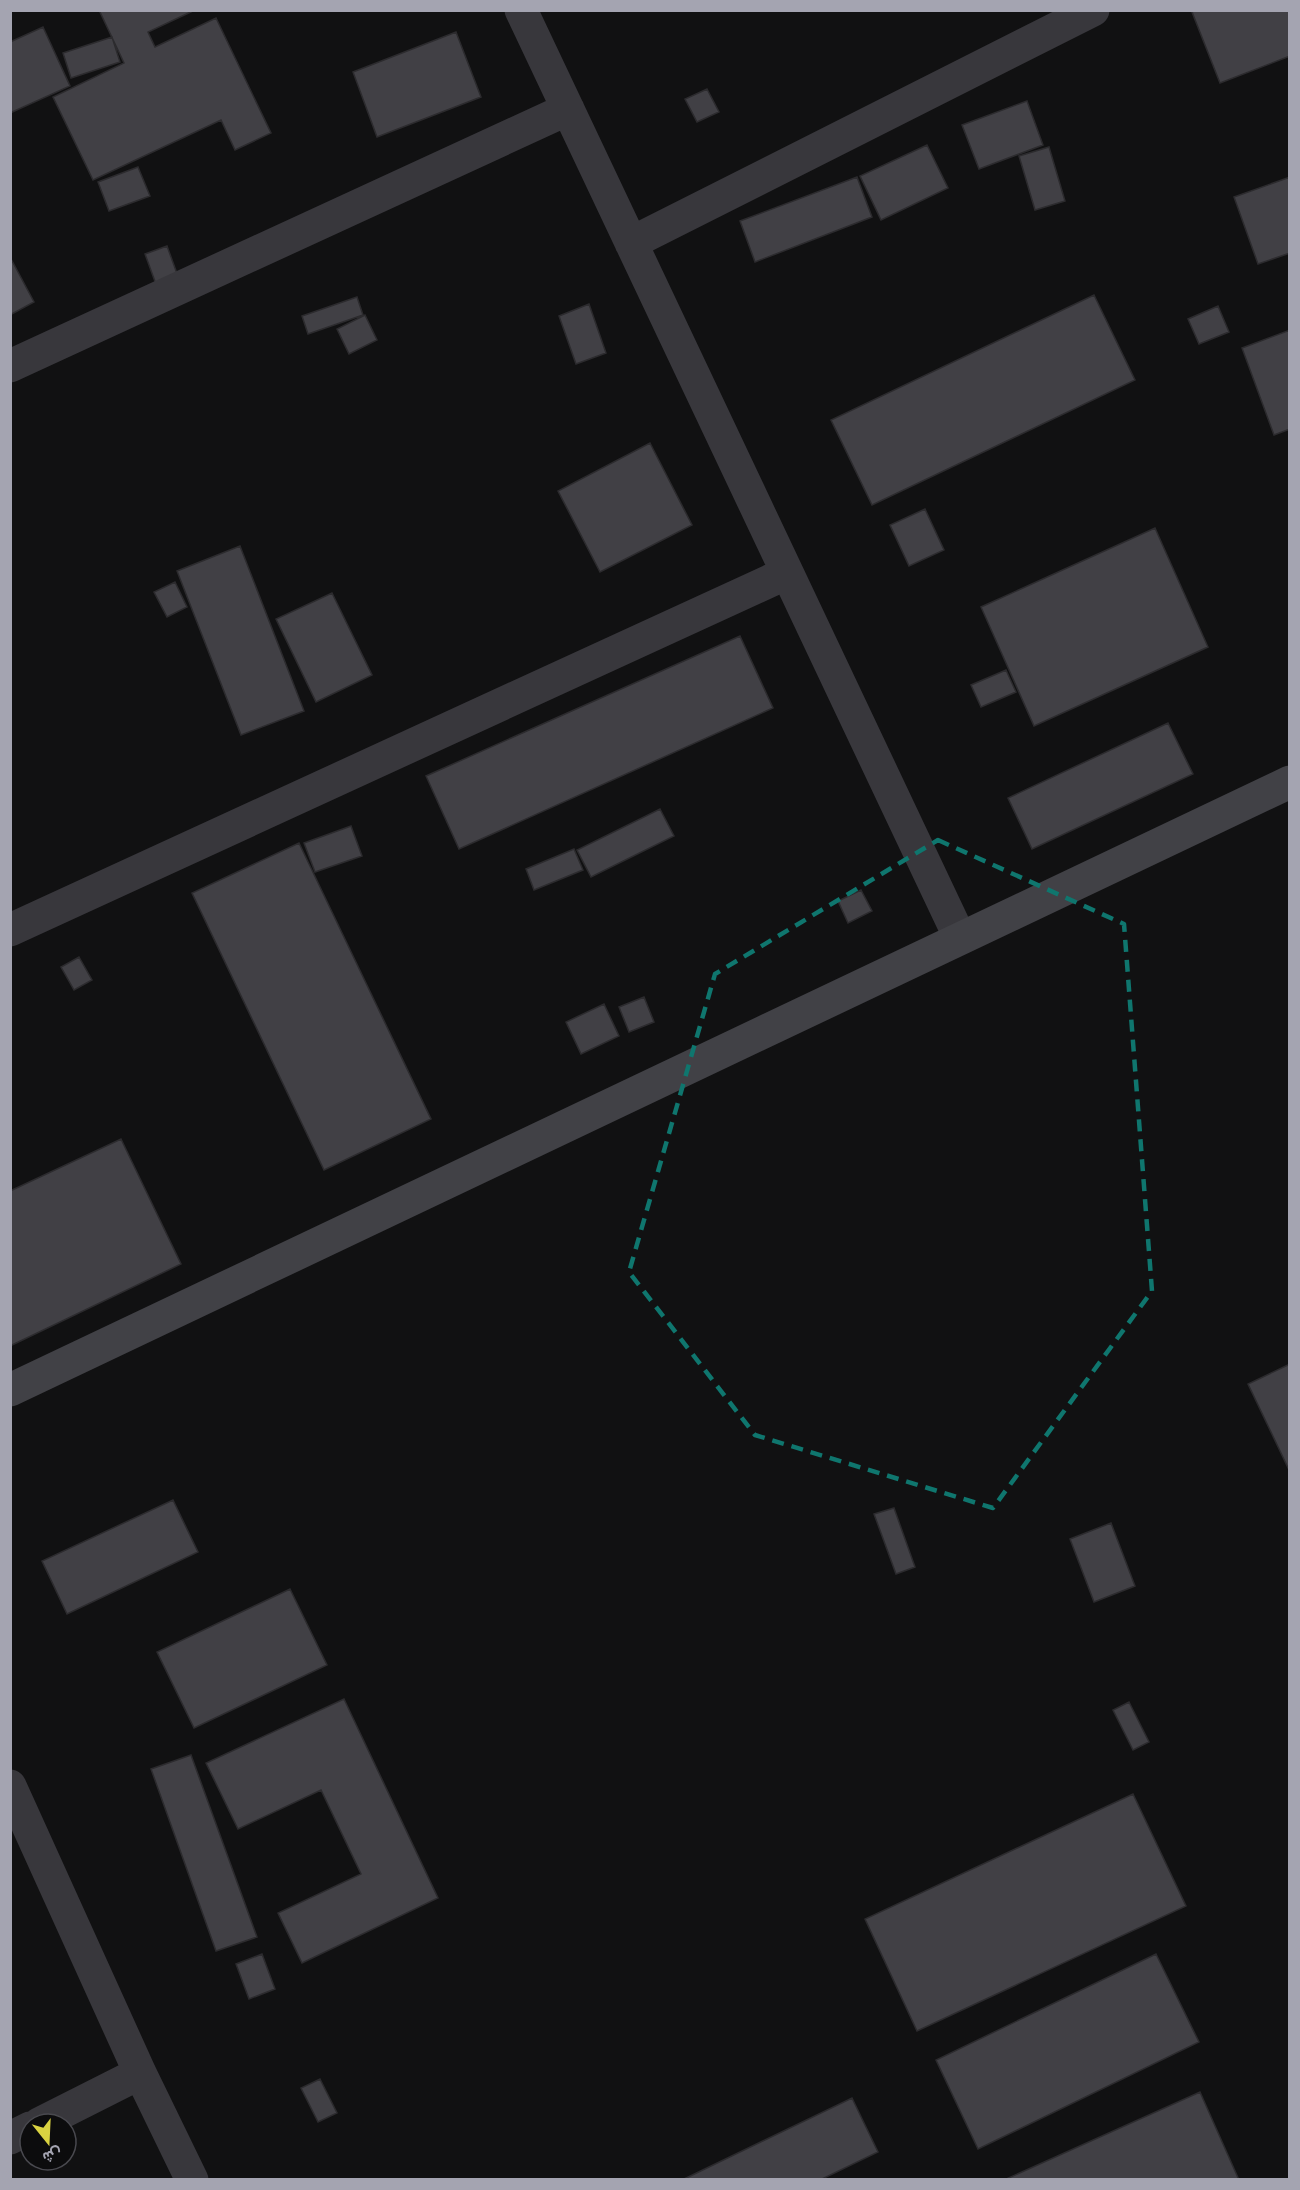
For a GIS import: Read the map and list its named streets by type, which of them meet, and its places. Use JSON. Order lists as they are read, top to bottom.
{
  "north": "bottom"
}
